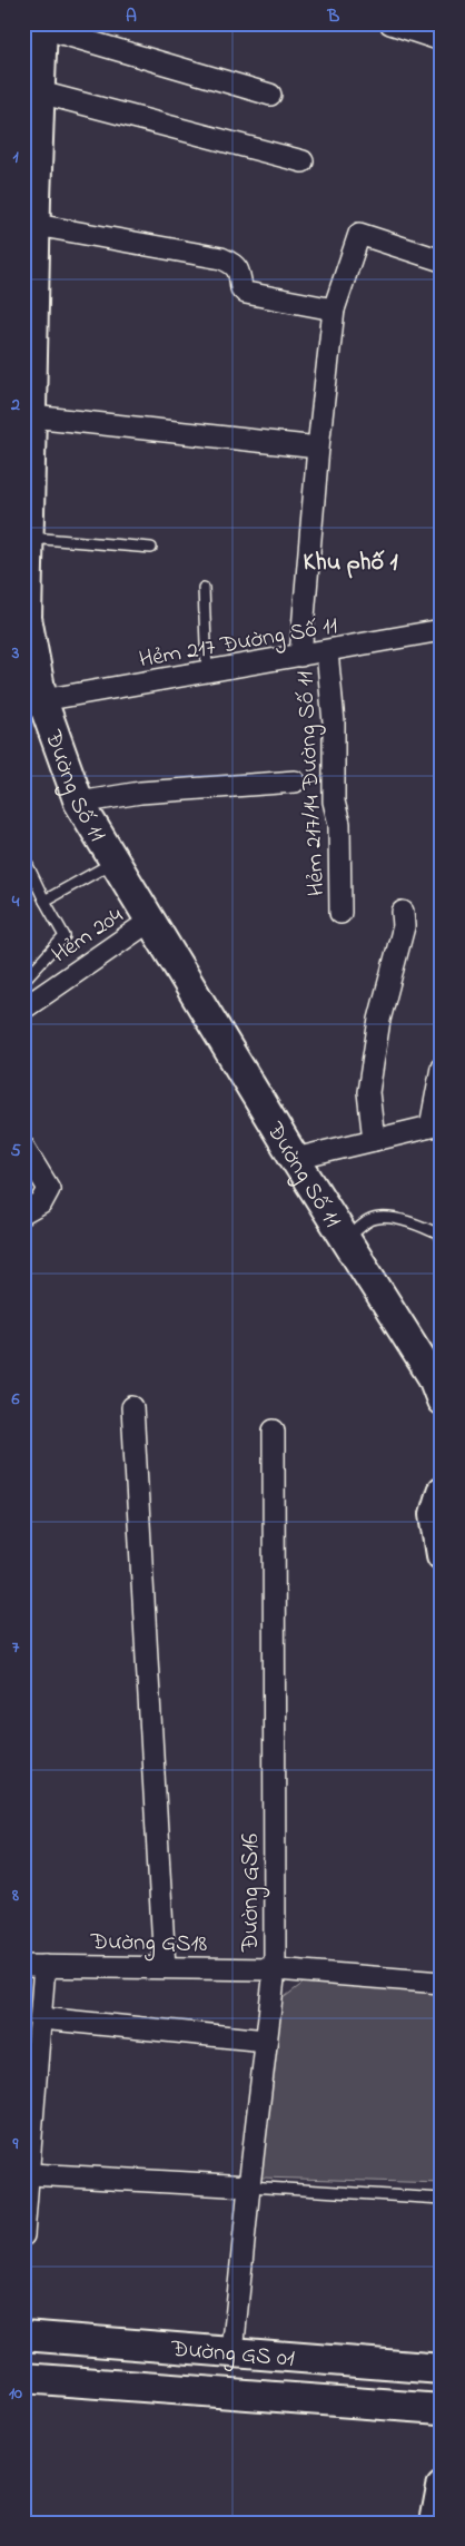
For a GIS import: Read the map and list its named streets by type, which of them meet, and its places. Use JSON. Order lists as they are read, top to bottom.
{
  "streets": {
    "main road": ["Đường Số 11", "Đường GS 01"],
    "street": [
      "Hẻm 217 Đường Số 11",
      "Hẻm 217/14 Đường Số 11",
      "Hẻm 204",
      "Đường GS16",
      "Đường GS18"
    ]
  },
  "crossings": [
    ["Hẻm 217 Đường Số 11", "Hẻm 217/14 Đường Số 11"],
    ["Hẻm 217 Đường Số 11", "Đường Số 11"],
    ["Đường Số 11", "Hẻm 204"],
    ["Đường GS16", "Đường GS18"],
    ["Đường GS16", "Đường GS 01"]
  ],
  "districts": ["Khu phố 1"],
  "grid": {
    "columns": ["A", "B"],
    "rows": [
      "1",
      "2",
      "3",
      "4",
      "5",
      "6",
      "7",
      "8",
      "9",
      "10"
    ]
  }
}
